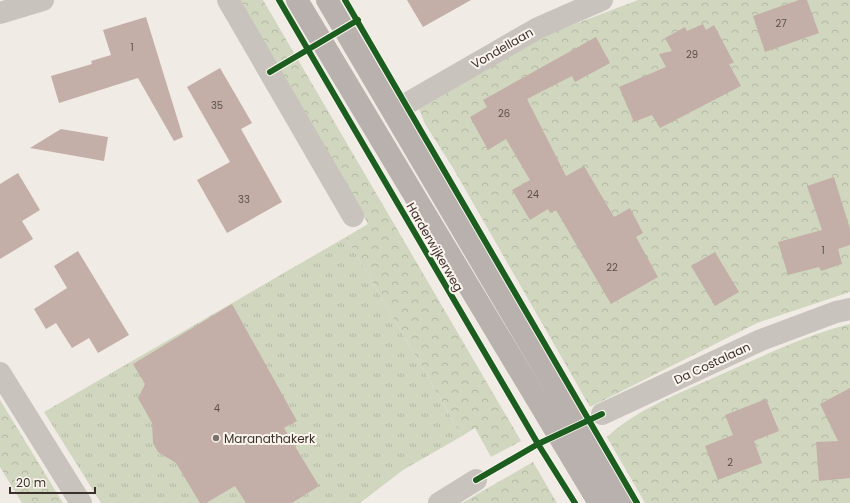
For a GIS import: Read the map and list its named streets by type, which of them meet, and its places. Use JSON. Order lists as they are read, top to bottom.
{
  "streets": {
    "main road": ["Harderwijkerweg"],
    "street": ["Vondellaan", "Da Costalaan"]
  },
  "places": ["Maranathakerk"],
  "house_numbers": [
    "27",
    "1",
    "29",
    "35",
    "26",
    "24",
    "33",
    "1",
    "22",
    "4",
    "2"
  ],
  "scale_bar": "20 m"
}
